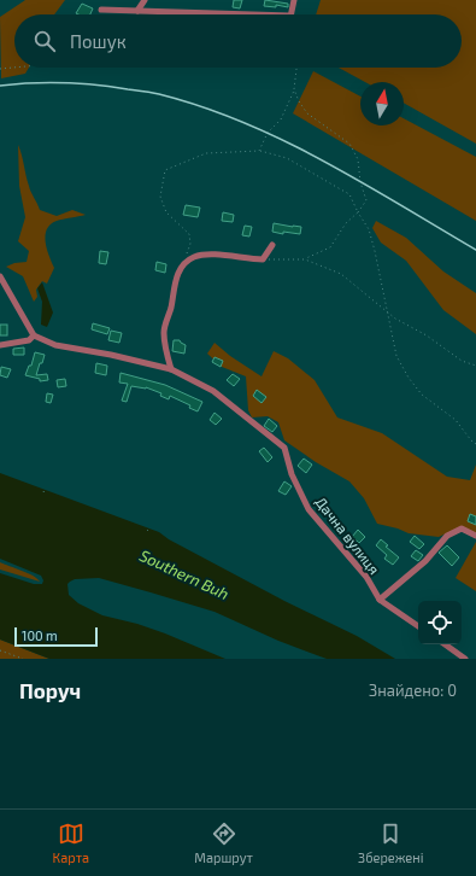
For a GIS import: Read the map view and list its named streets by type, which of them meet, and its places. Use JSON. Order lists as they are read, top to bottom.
{
  "streets": {
    "street": ["Дачна вулиця"]
  },
  "water": ["Southern Buh"],
  "scale_bar": "100 m",
  "north": "top",
  "page": {
    "search": "Пошук",
    "scale": "100 m",
    "heading": ["Поруч", "Знайдено: 0"],
    "nav": ["Карта", "Маршрут", "Збережені"]
  }
}
